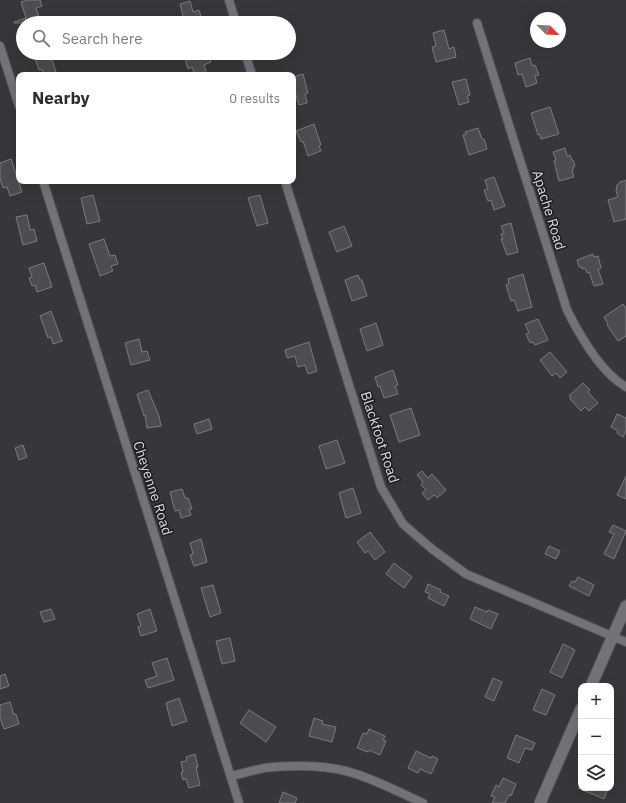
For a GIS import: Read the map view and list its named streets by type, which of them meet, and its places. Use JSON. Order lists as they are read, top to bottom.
{
  "streets": {
    "street": ["Apache Road", "Blackfoot Road", "Cheyenne Road"]
  },
  "north": "bottom right",
  "page": {
    "search": "Search here",
    "heading": ["Nearby", "0 results"],
    "map_buttons": ["+", "−"]
  }
}
